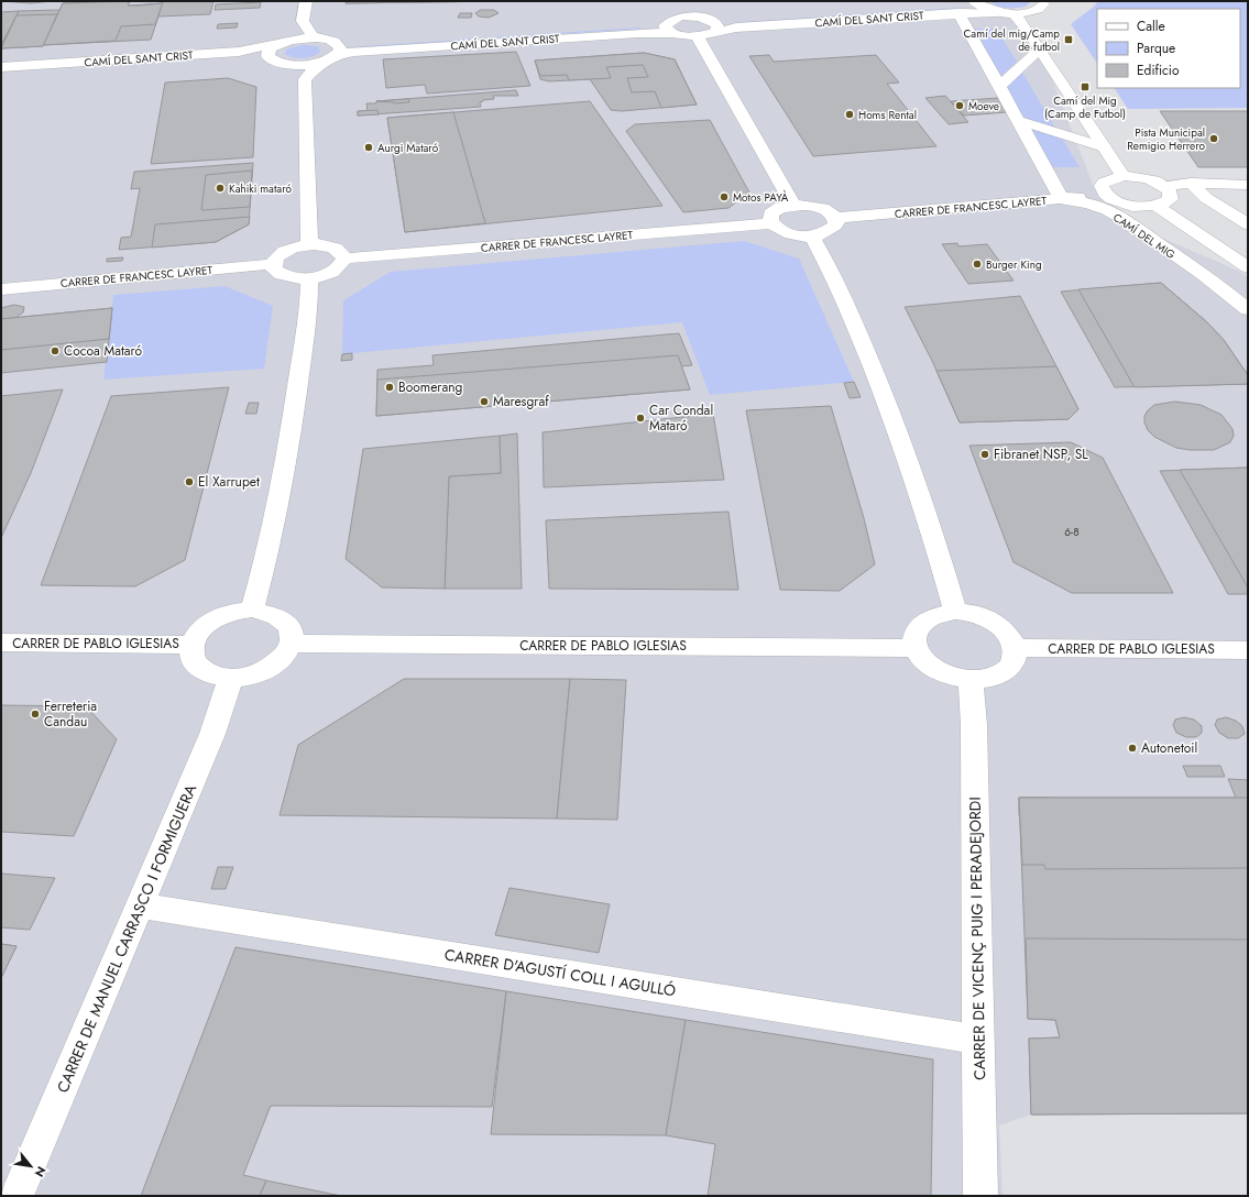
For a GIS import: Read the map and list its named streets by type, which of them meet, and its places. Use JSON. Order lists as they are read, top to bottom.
{
  "streets": {
    "street": [
      "CAMÍ DEL SANT CRIST",
      "CARRER DE FRANCESC LAYRET",
      "CAMÍ DEL MIG",
      "CARRER DE PABLO IGLESIAS",
      "CARRER DE MANUEL CARRASCO I FORMIGUERA",
      "CARRER DE VICENÇ PUIG I PERADEJORDI",
      "CARRER D'AGUSTÍ COLL I AGULLÓ"
    ]
  },
  "crossings": [
    ["CARRER DE FRANCESC LAYRET", "CAMÍ DEL MIG"],
    ["CARRER DE PABLO IGLESIAS", "CARRER DE MANUEL CARRASCO I FORMIGUERA"],
    ["CARRER DE PABLO IGLESIAS", "CARRER DE VICENÇ PUIG I PERADEJORDI"],
    ["CARRER DE MANUEL CARRASCO I FORMIGUERA", "CARRER D'AGUSTÍ COLL I AGULLÓ"],
    ["CARRER DE VICENÇ PUIG I PERADEJORDI", "CARRER D'AGUSTÍ COLL I AGULLÓ"]
  ],
  "places": {
    "transit": ["Camí del mig/Camp de futbol", "Camí del Mig (Camp de Futbol)"],
    "other": [
      "Moeve",
      "Homs Rental",
      "Pista Municipal Remigio Herrero",
      "Aurgi Mataró",
      "Kahiki mataró",
      "Motos PAYÀ",
      "Burger King",
      "Cocoa Mataró",
      "Boomerang",
      "Maresgraf",
      "Car Condal Mataró",
      "Fibranet NSP, SL",
      "El Xarrupet",
      "Ferreteria Candau",
      "Autonetoil"
    ]
  },
  "house_numbers": ["6-8"],
  "legend": ["Calle", "Parque", "Edificio"],
  "north": "bottom right"
}
